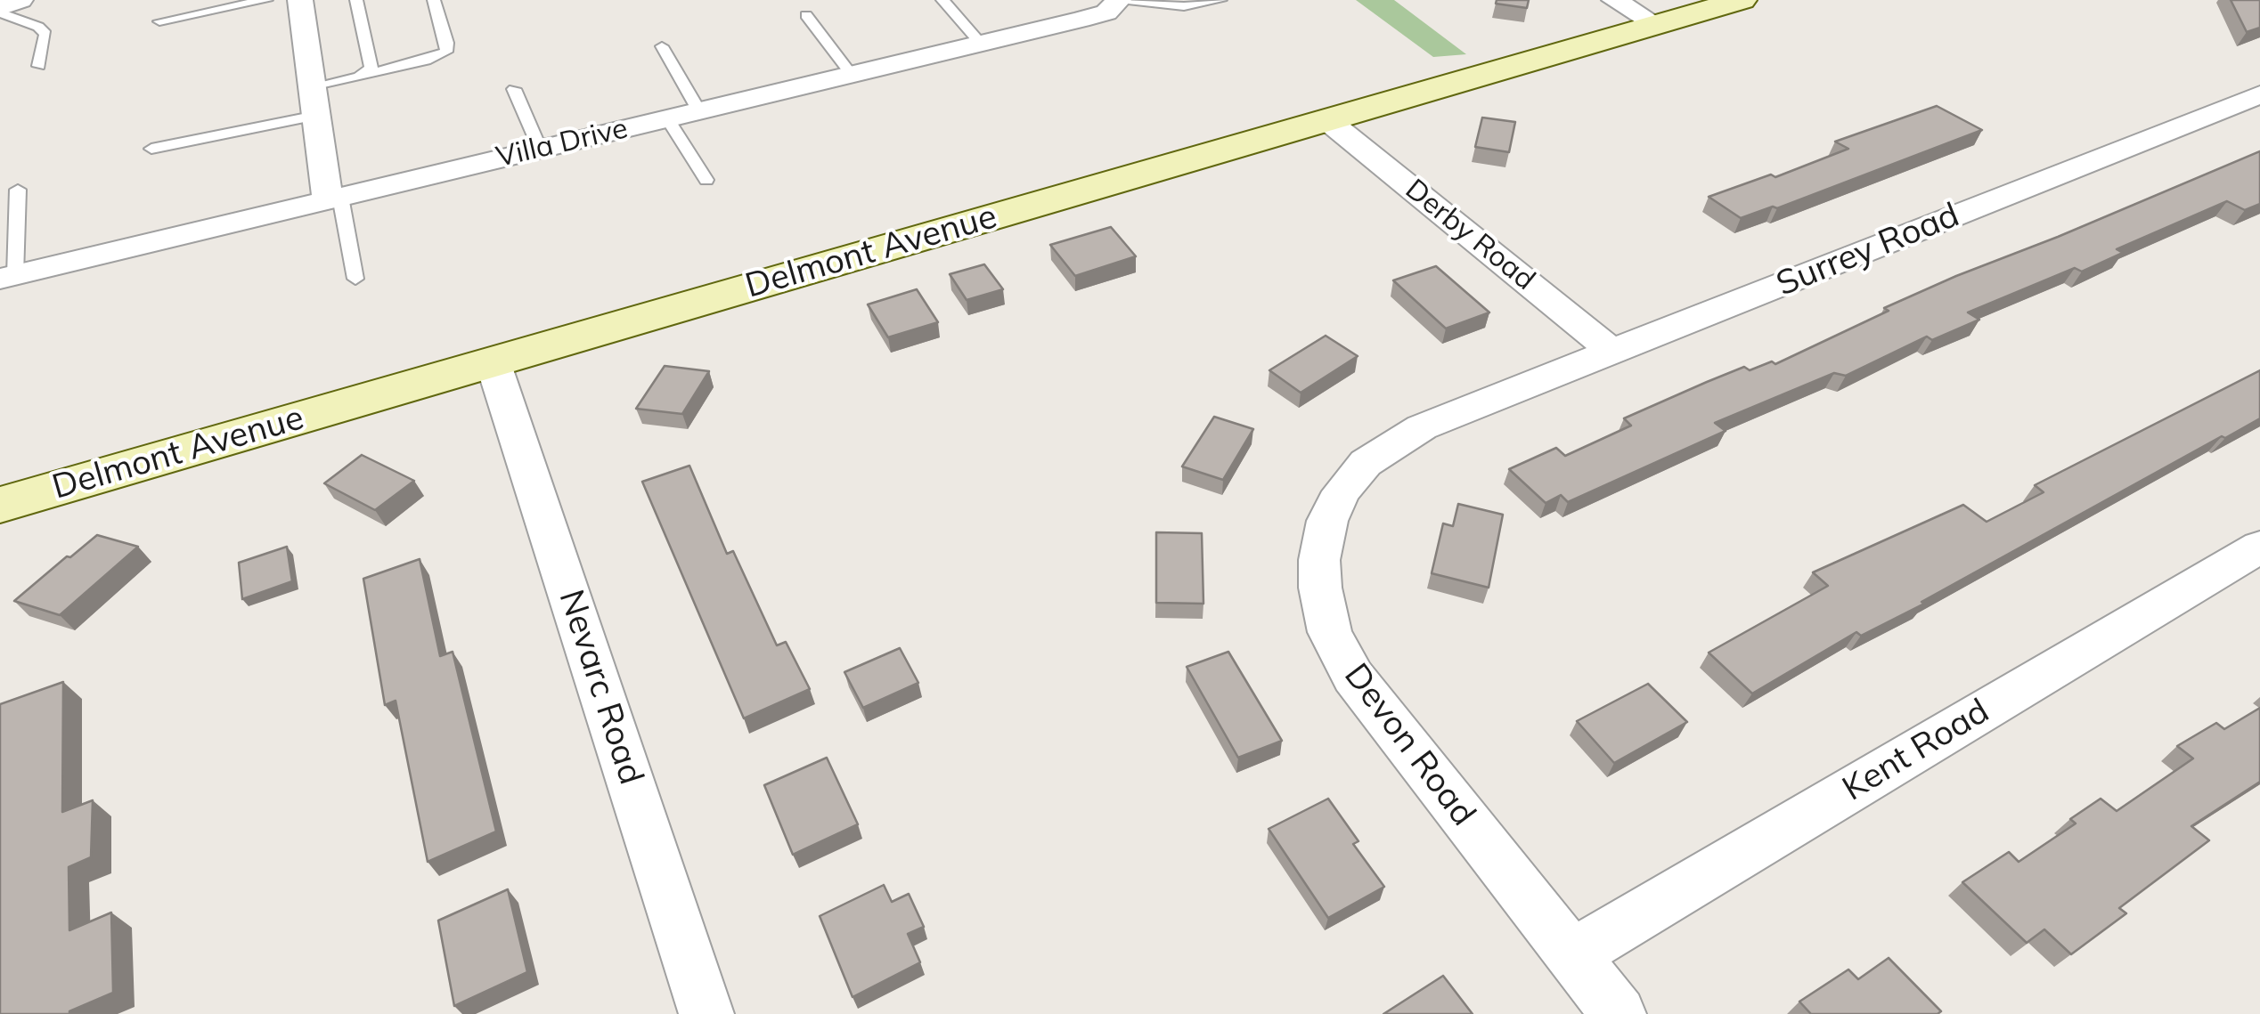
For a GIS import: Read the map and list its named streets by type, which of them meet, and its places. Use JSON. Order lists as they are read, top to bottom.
{
  "streets": {
    "street": [
      "Villa Drive",
      "Derby Road",
      "Surrey Road",
      "Delmont Avenue",
      "Nevarc Road",
      "Devon Road",
      "Kent Road"
    ]
  },
  "crossings": [
    ["Derby Road", "Surrey Road"],
    ["Derby Road", "Delmont Avenue"],
    ["Surrey Road", "Devon Road"],
    ["Delmont Avenue", "Nevarc Road"],
    ["Devon Road", "Kent Road"]
  ]
}
